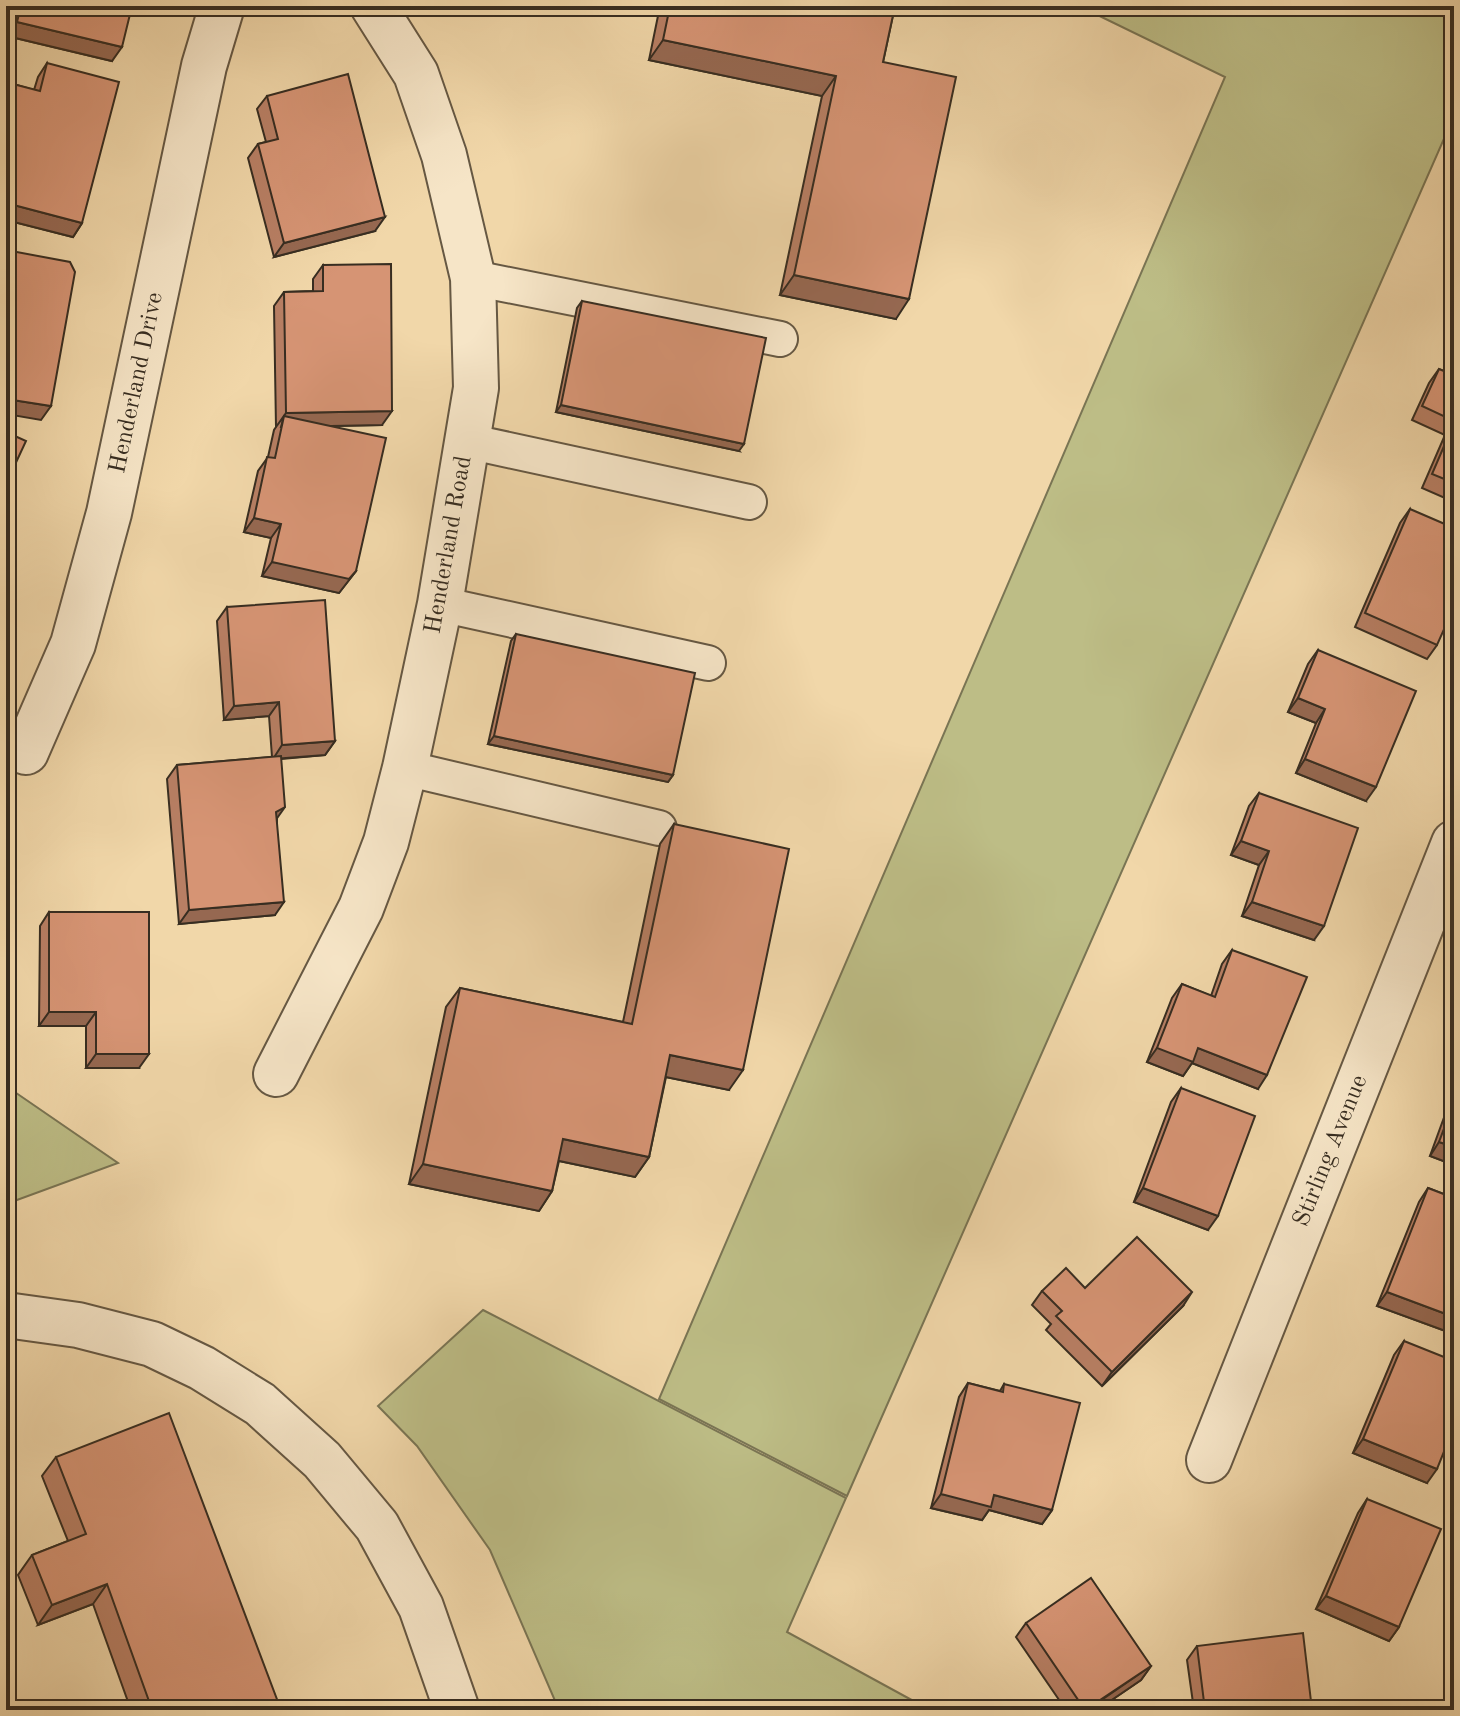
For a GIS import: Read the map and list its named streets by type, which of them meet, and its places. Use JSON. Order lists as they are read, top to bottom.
{
  "streets": {
    "street": ["Henderland Drive", "Henderland Road", "Stirling Avenue"]
  }
}
